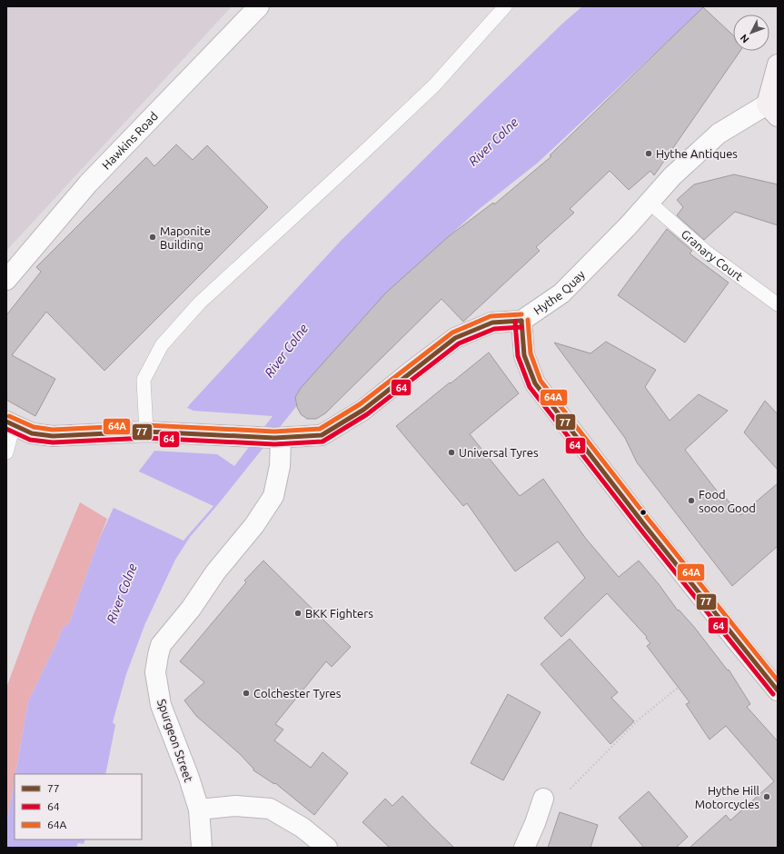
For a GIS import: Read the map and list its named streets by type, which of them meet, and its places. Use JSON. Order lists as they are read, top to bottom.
{
  "streets": {
    "main road": ["Hythe Quay"],
    "street": ["Hawkins Road", "Spurgeon Street"],
    "lane": ["Granary Court"]
  },
  "crossings": [
    ["Granary Court", "Hythe Quay"],
    ["Hythe Quay", "Spurgeon Street"]
  ],
  "water": ["River Colne"],
  "places": [
    "Hythe Antiques",
    "Maponite Building",
    "Universal Tyres",
    "Food sooo Good",
    "BKK Fighters",
    "Colchester Tyres",
    "Hythe Hill Motorcycles"
  ],
  "lines": ["transit line 64A", "transit line 77", "transit line 64"],
  "legend": ["77", "64", "64A"],
  "north": "bottom left"
}
